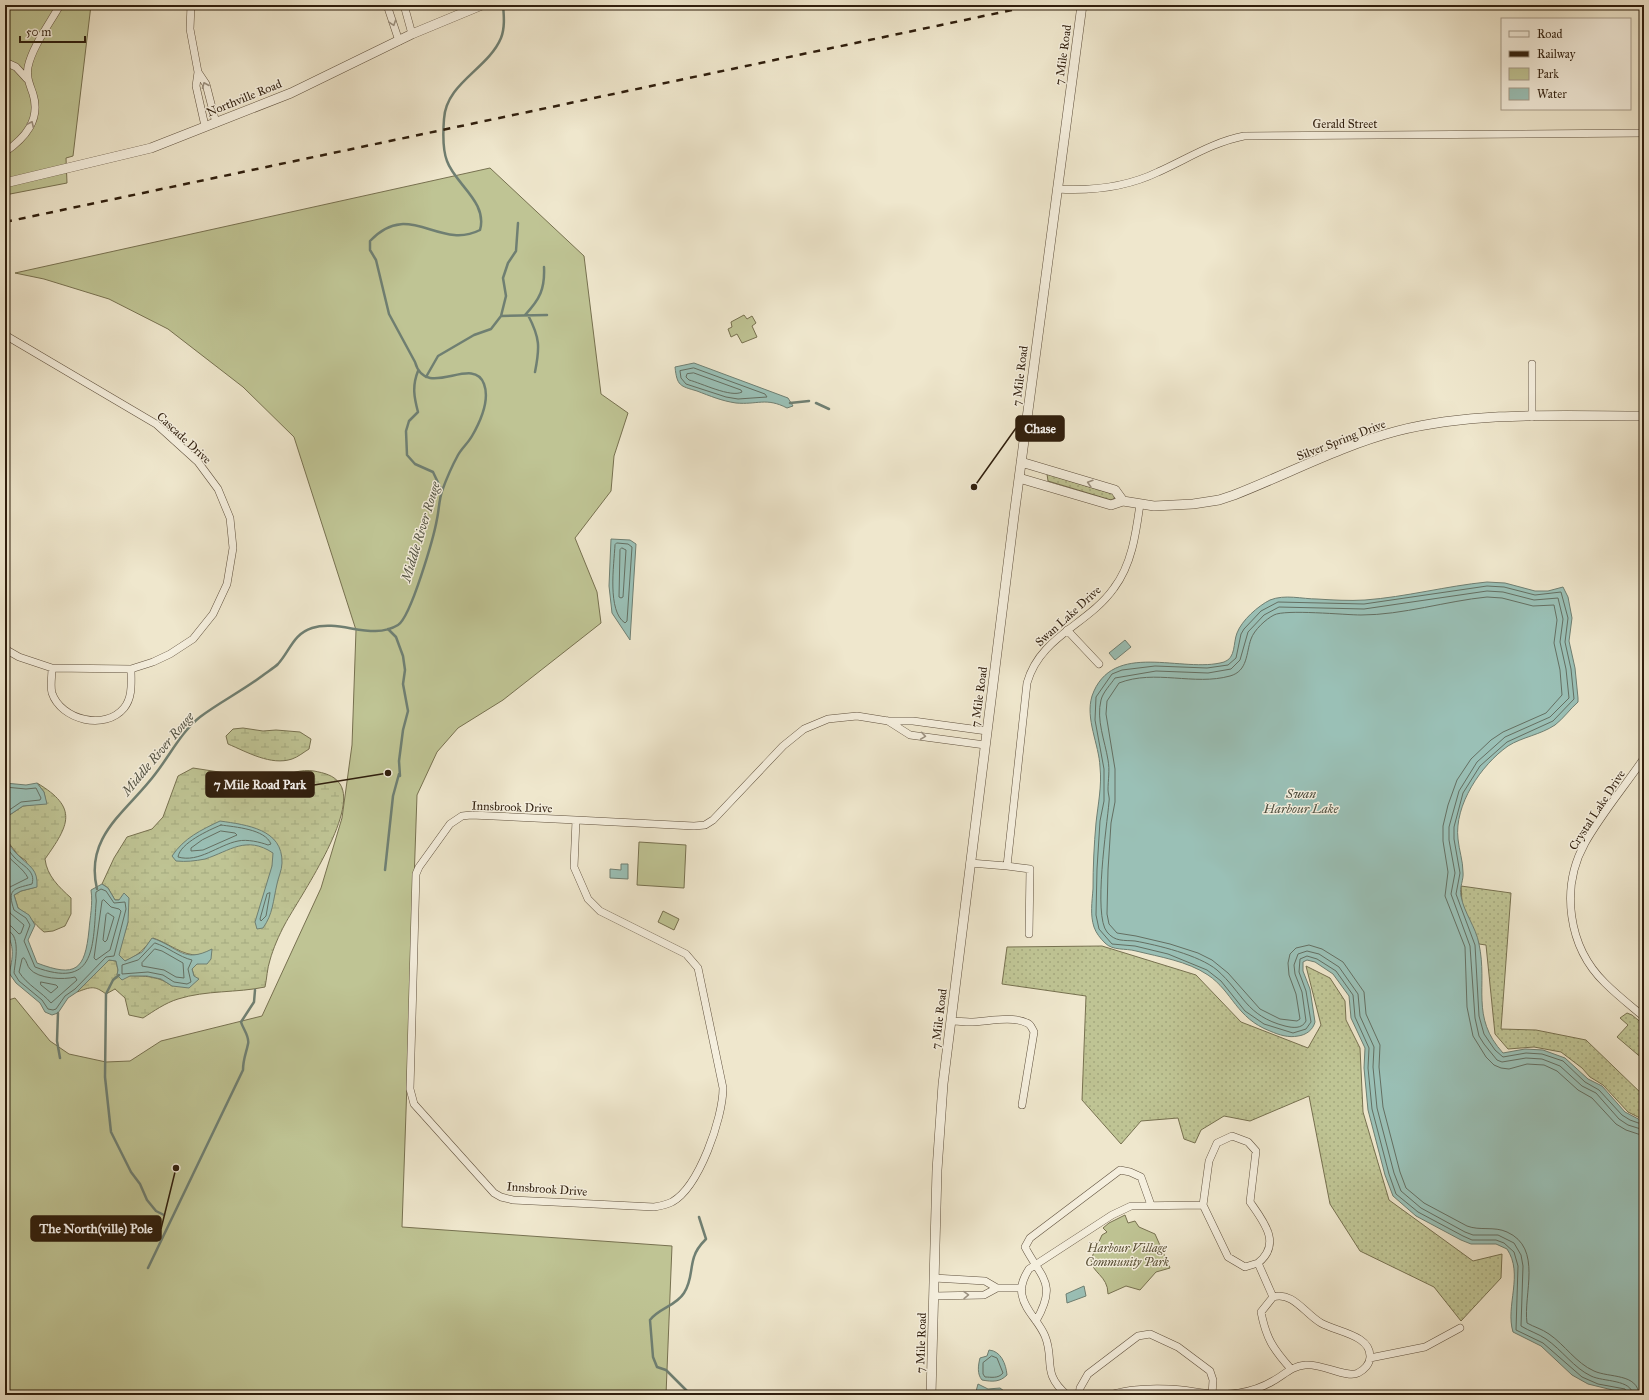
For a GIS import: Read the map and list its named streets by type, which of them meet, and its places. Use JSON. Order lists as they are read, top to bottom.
{
  "streets": {
    "street": [
      "7 Mile Road",
      "Northville Road",
      "Gerald Street",
      "Cascade Drive",
      "Silver Spring Drive",
      "Swan Lake Drive",
      "Innsbrook Drive",
      "Crystal Lake Drive"
    ]
  },
  "crossings": [
    ["7 Mile Road", "Gerald Street"],
    ["7 Mile Road", "Silver Spring Drive"],
    ["7 Mile Road", "Innsbrook Drive"],
    ["Silver Spring Drive", "Swan Lake Drive"]
  ],
  "water": ["Middle River Rouge", "Swan Harbour Lake"],
  "parks": ["Harbour Village Community Park"],
  "places": ["Chase", "7 Mile Road Park", "The North(ville) Pole"],
  "legend": [
    "Road",
    "Railway",
    "Park",
    "Water"
  ],
  "scale_bar": "50 m"
}
